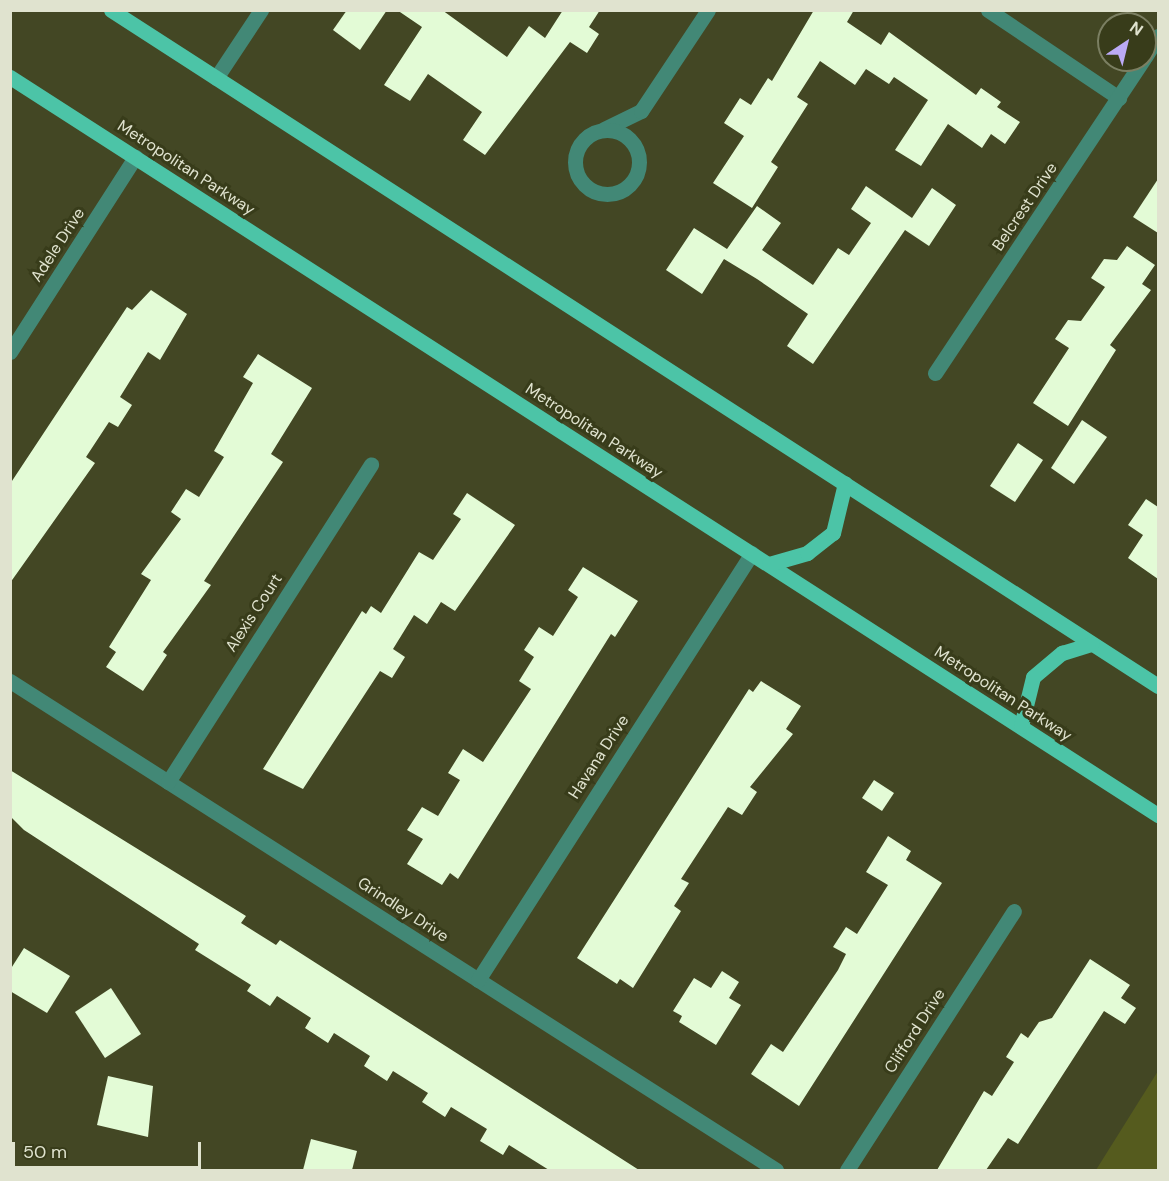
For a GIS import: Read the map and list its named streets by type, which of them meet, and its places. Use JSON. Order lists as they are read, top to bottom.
{
  "streets": {
    "main road": ["Metropolitan Parkway"],
    "street": [
      "Belcrest Drive",
      "Adele Drive",
      "Alexis Court",
      "Havana Drive",
      "Grindley Drive",
      "Clifford Drive"
    ]
  },
  "crossings": [
    ["Metropolitan Parkway", "Adele Drive"],
    ["Metropolitan Parkway", "Havana Drive"],
    ["Alexis Court", "Grindley Drive"],
    ["Havana Drive", "Grindley Drive"]
  ],
  "scale_bar": "50 m",
  "north": "top right"
}
